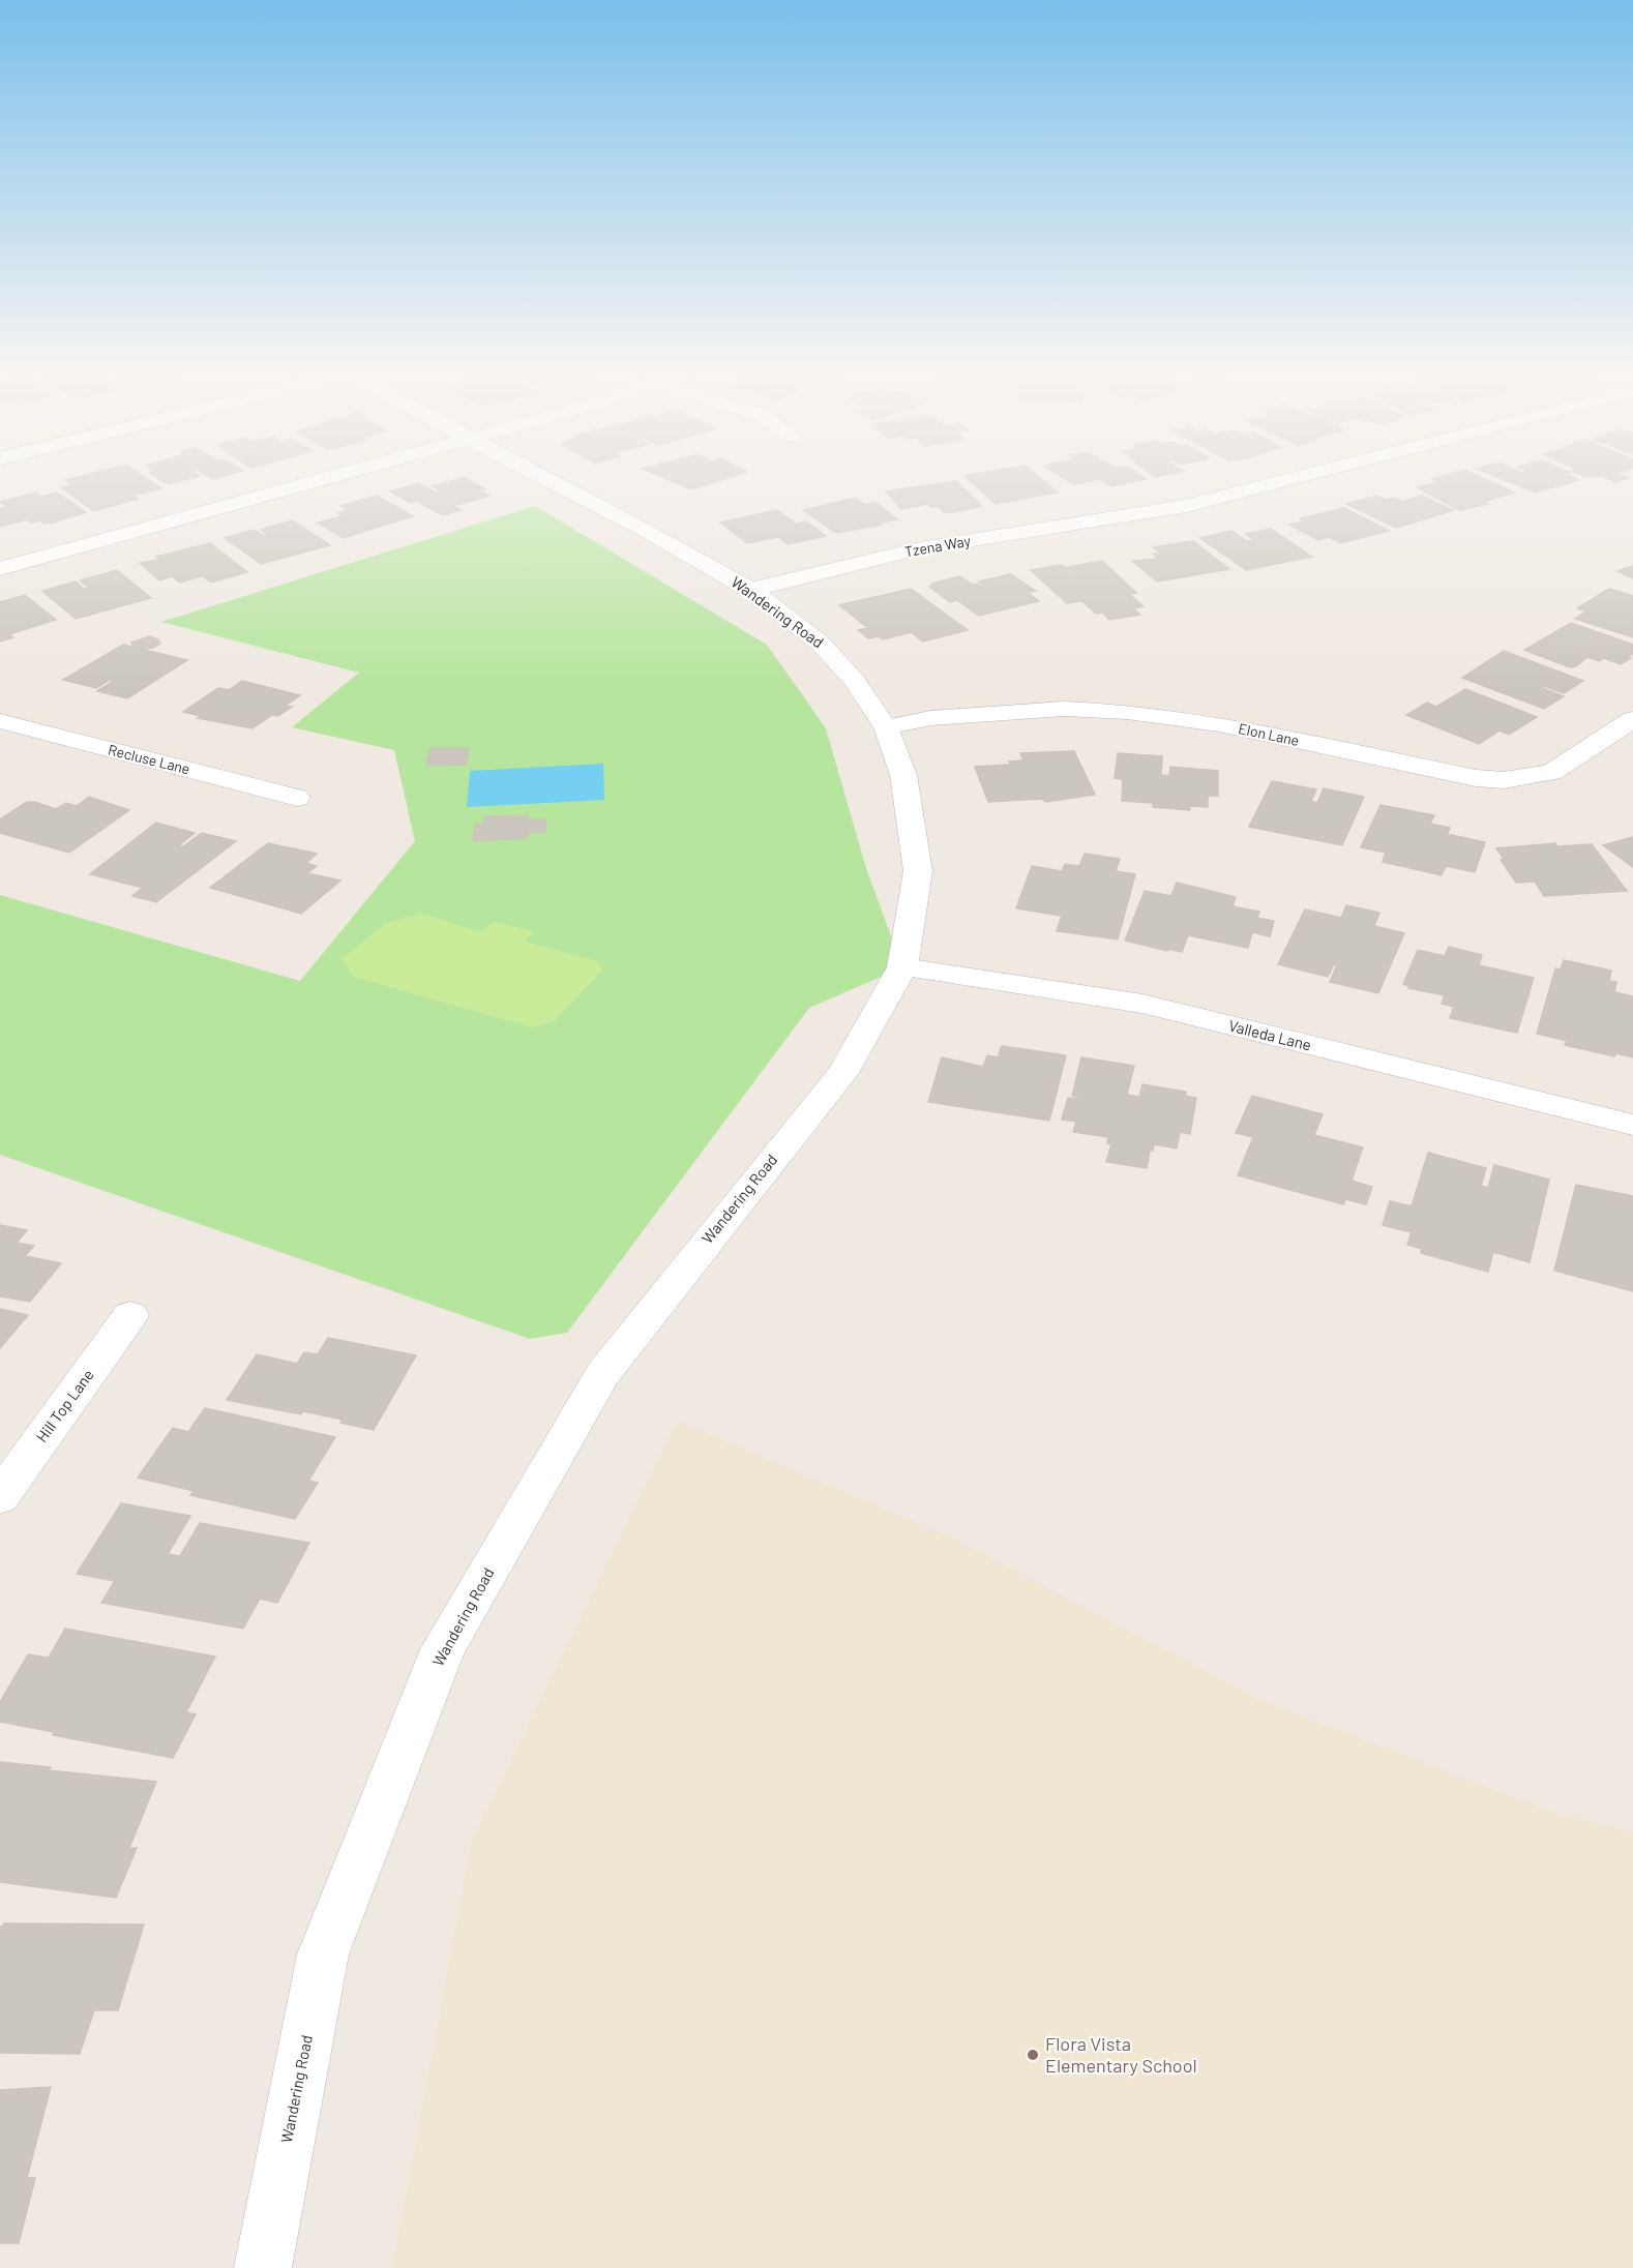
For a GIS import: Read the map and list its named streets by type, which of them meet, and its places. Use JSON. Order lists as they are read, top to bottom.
{
  "streets": {
    "street": [
      "Tzena Way",
      "Wandering Road",
      "Elon Lane",
      "Recluse Lane",
      "Valleda Lane",
      "Hill Top Lane"
    ]
  },
  "crossings": [
    ["Tzena Way", "Wandering Road"],
    ["Wandering Road", "Elon Lane"],
    ["Wandering Road", "Valleda Lane"]
  ],
  "places": ["Flora Vista Elementary School"]
}
